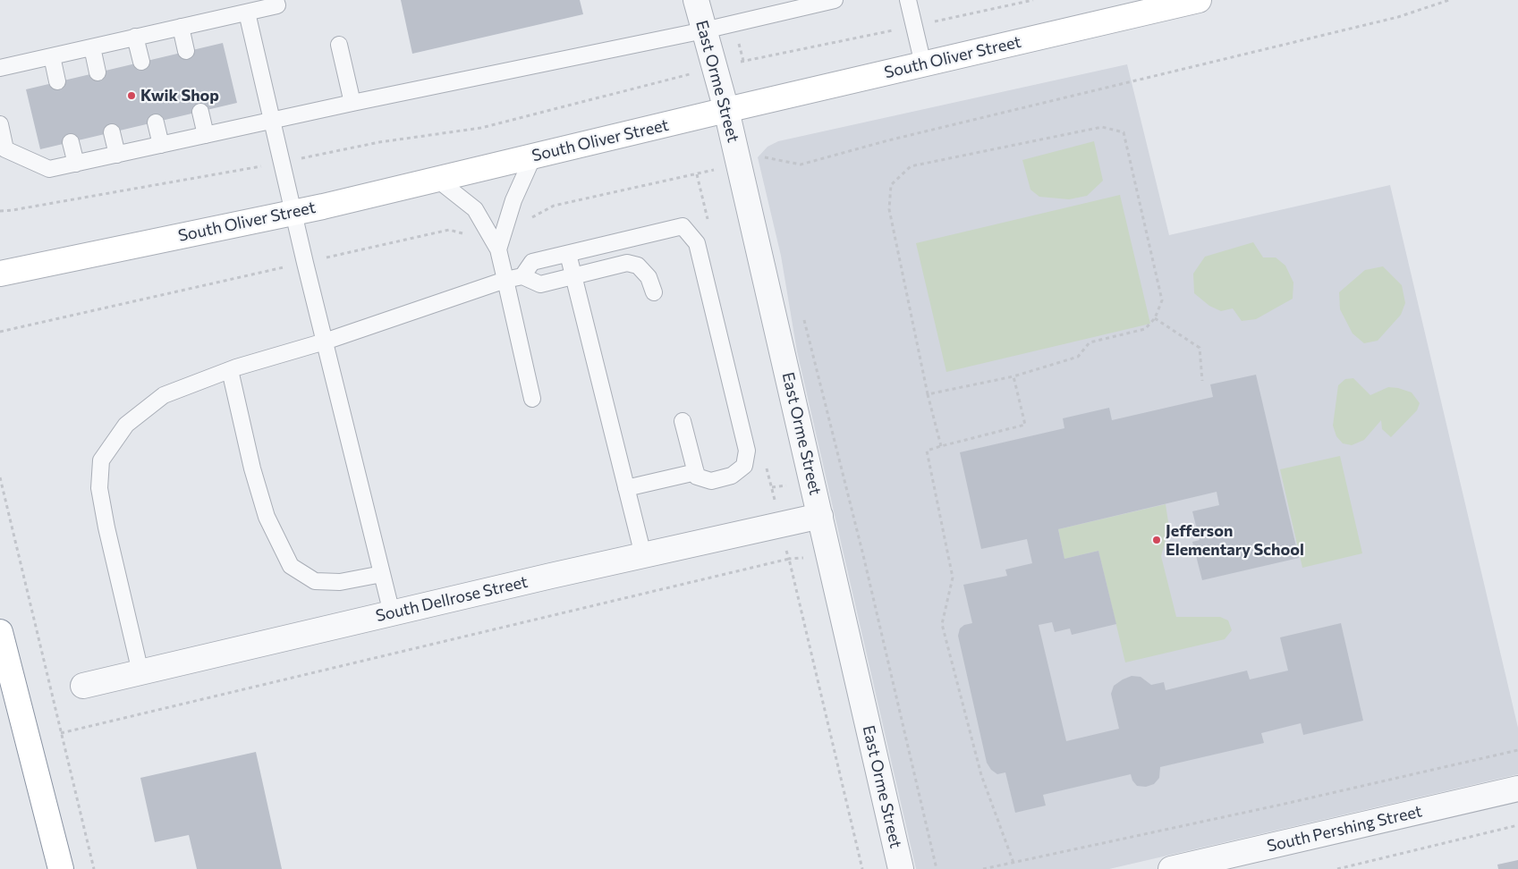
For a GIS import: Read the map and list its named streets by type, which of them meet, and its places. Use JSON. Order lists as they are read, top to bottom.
{
  "streets": {
    "main road": ["South Oliver Street"],
    "street": ["East Orme Street", "South Dellrose Street", "South Pershing Street"]
  },
  "crossings": [
    ["South Oliver Street", "East Orme Street"],
    ["East Orme Street", "South Dellrose Street"]
  ],
  "places": ["Kwik Shop", "Jefferson Elementary School"]
}
